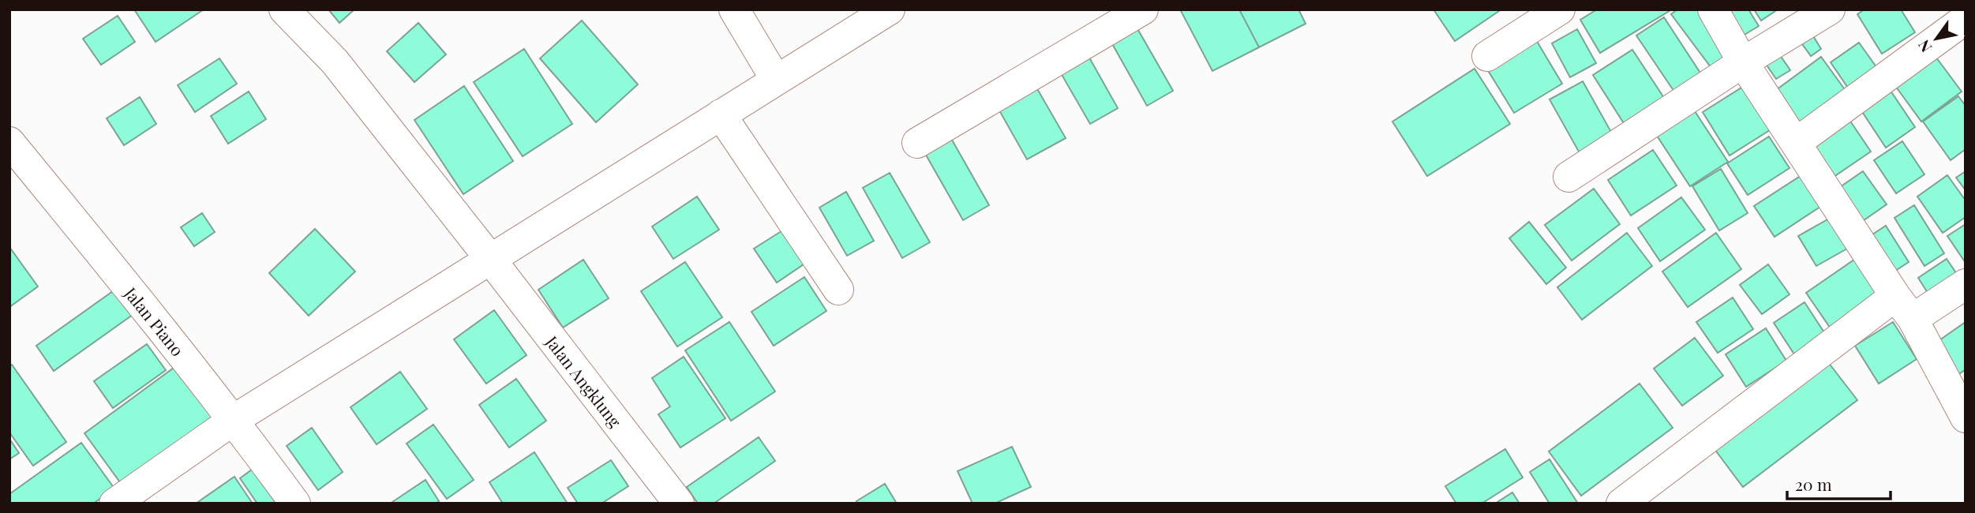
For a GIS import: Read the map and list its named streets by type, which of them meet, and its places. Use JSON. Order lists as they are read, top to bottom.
{
  "streets": {
    "street": ["Jalan Piano", "Jalan Angklung"]
  },
  "scale_bar": "20 m",
  "north": "bottom left"
}
